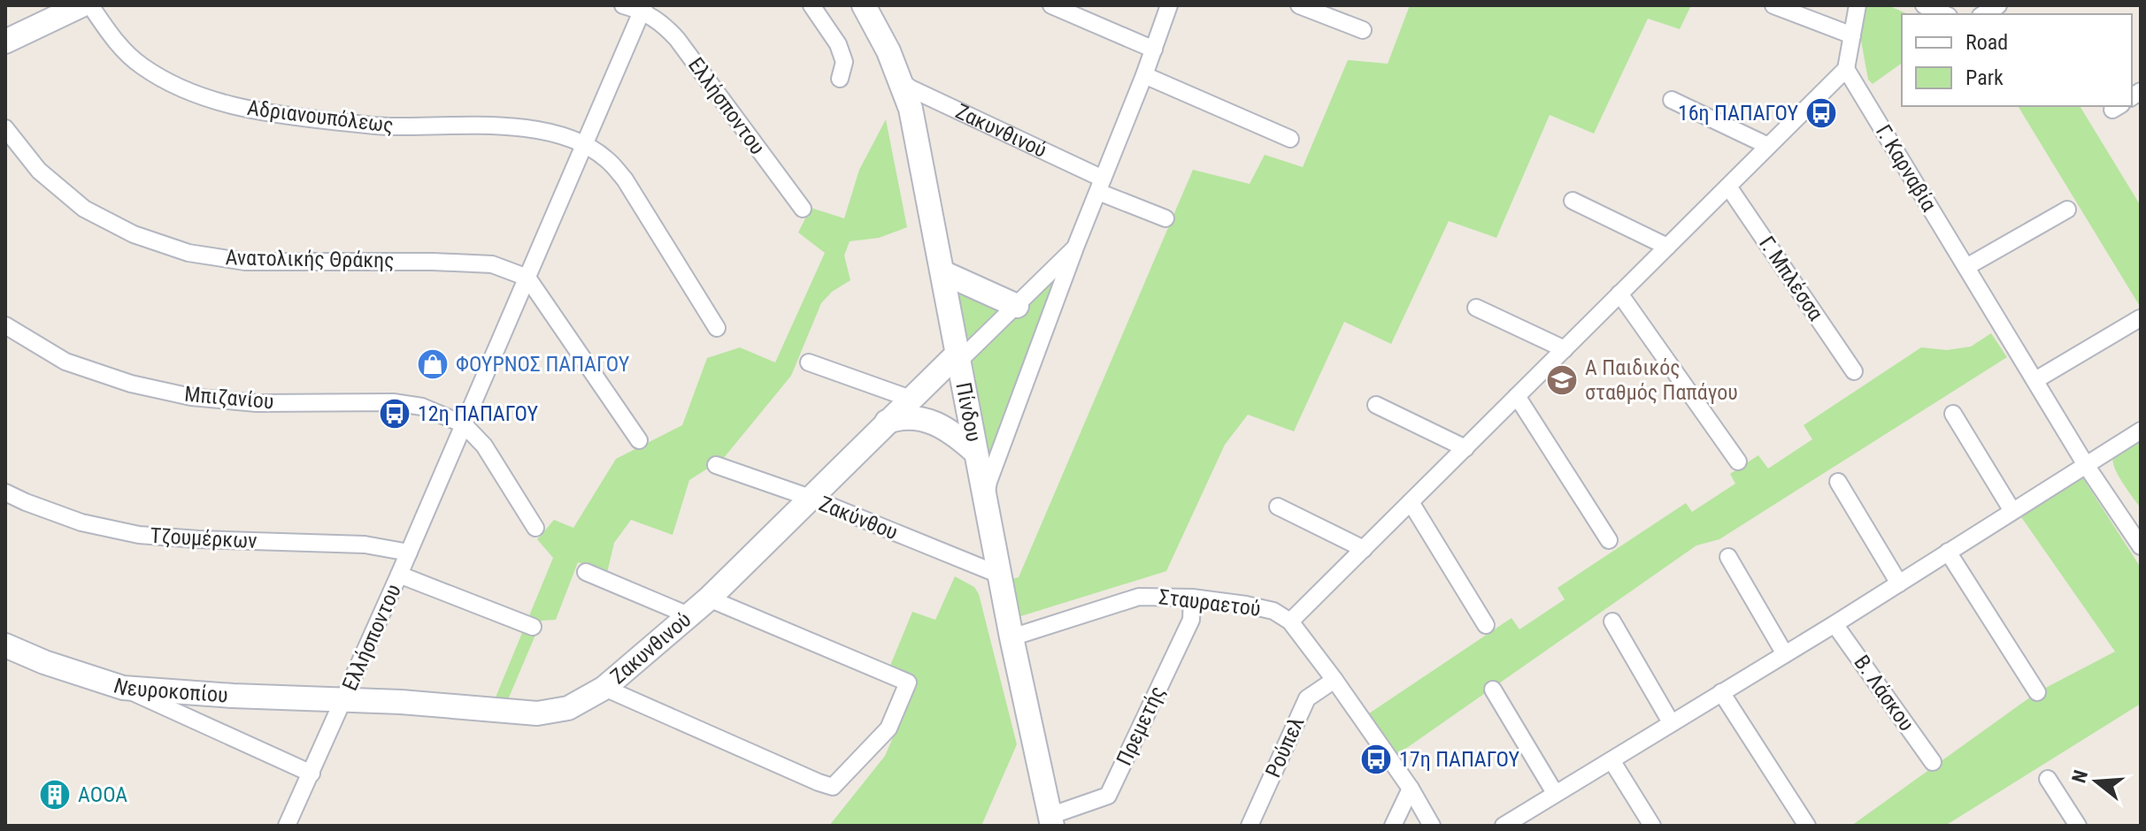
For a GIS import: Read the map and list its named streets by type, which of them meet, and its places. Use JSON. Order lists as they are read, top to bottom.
{
  "streets": {
    "street": [
      "Ελλήσποντου",
      "Αδριανουπόλεως",
      "Ζακυνθινού",
      "Γ. Καρναβία",
      "Ανατολικής Θράκης",
      "Γ. Μπλέσσα",
      "Μπιζανίου",
      "Πίνδου",
      "Ζακύνθου",
      "Τζουμέρκων",
      "Σταυραετού",
      "Νευροκοπίου",
      "Β. Λάσκου",
      "Πρεμετής",
      "Ρούπελ"
    ]
  },
  "crossings": [
    ["Ελλήσποντου", "Αδριανουπόλεως"],
    ["Ελλήσποντου", "Ζακυνθινού"],
    ["Ελλήσποντου", "Ανατολικής Θράκης"],
    ["Ελλήσποντου", "Μπιζανίου"],
    ["Ελλήσποντου", "Τζουμέρκων"],
    ["Ελλήσποντου", "Νευροκοπίου"],
    ["Ζακυνθινού", "Πίνδου"],
    ["Ζακυνθινού", "Ζακύνθου"],
    ["Ζακυνθινού", "Νευροκοπίου"],
    ["Πίνδου", "Ζακύνθου"],
    ["Πίνδου", "Σταυραετού"],
    ["Πίνδου", "Πρεμετής"],
    ["Σταυραετού", "Πρεμετής"],
    ["Σταυραετού", "Ρούπελ"]
  ],
  "places": {
    "bus stop": ["16η ΠΑΠΑΓΟΥ", "12η ΠΑΠΑΓΟΥ", "17η ΠΑΠΑΓΟΥ"],
    "shop": ["ΦΟΥΡΝΟΣ ΠΑΠΑΓΟΥ"],
    "school or university": ["Α Παιδικός σταθμός Παπάγου"],
    "building": ["AOOA"]
  },
  "legend": ["Road", "Park"],
  "north": "left"
}
